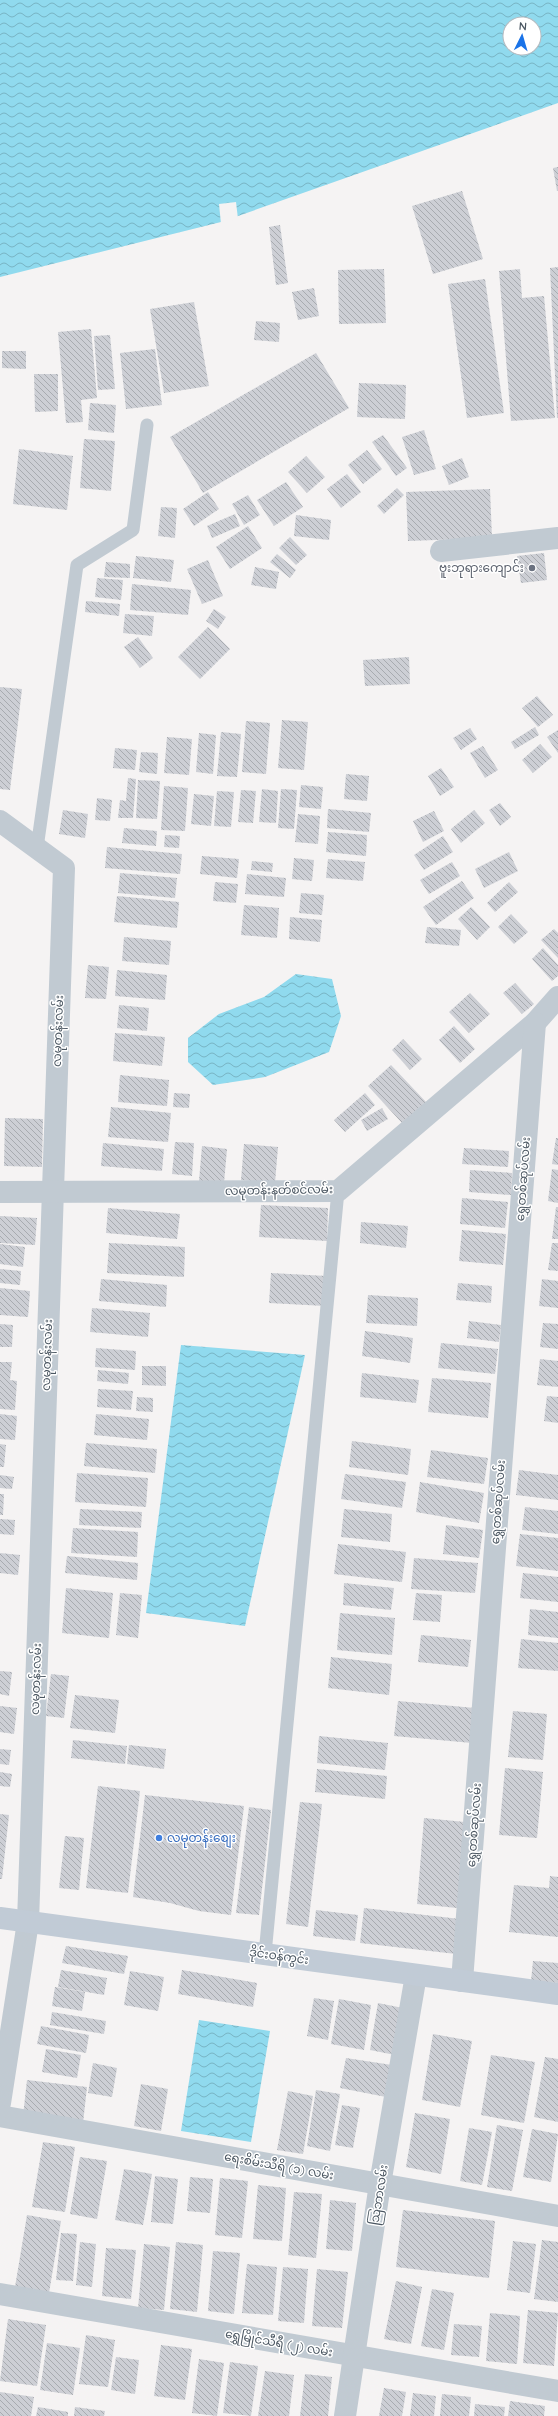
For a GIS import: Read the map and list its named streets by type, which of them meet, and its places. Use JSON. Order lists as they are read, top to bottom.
{
  "streets": {
    "street": [
      "လမုတန်းလမ်း",
      "ရွှေတစ်ဆုပ်လမ်း",
      "လမုတန်းနတ်စင်လမ်း",
      "ဒိုင်းဝန်ကွင်း",
      "ရေးစိမ်းသီရိ (၁) လမ်း",
      "သြဘာလမ်း",
      "ရွှေမြိုင်သီရီ (၂) လမ်း"
    ]
  },
  "crossings": [
    ["လမုတန်းလမ်း", "လမုတန်းနတ်စင်လမ်း"],
    ["လမုတန်းလမ်း", "ဒိုင်းဝန်ကွင်း"],
    ["ရွှေတစ်ဆုပ်လမ်း", "လမုတန်းနတ်စင်လမ်း"],
    ["ရွှေတစ်ဆုပ်လမ်း", "ဒိုင်းဝန်ကွင်း"],
    ["ဒိုင်းဝန်ကွင်း", "သြဘာလမ်း"],
    ["ရေးစိမ်းသီရိ (၁) လမ်း", "သြဘာလမ်း"],
    ["သြဘာလမ်း", "ရွှေမြိုင်သီရီ (၂) လမ်း"]
  ],
  "places": ["ဗူးဘုရားကျောင်း", "လမုတန်းစျေး"],
  "north": "top"
}
